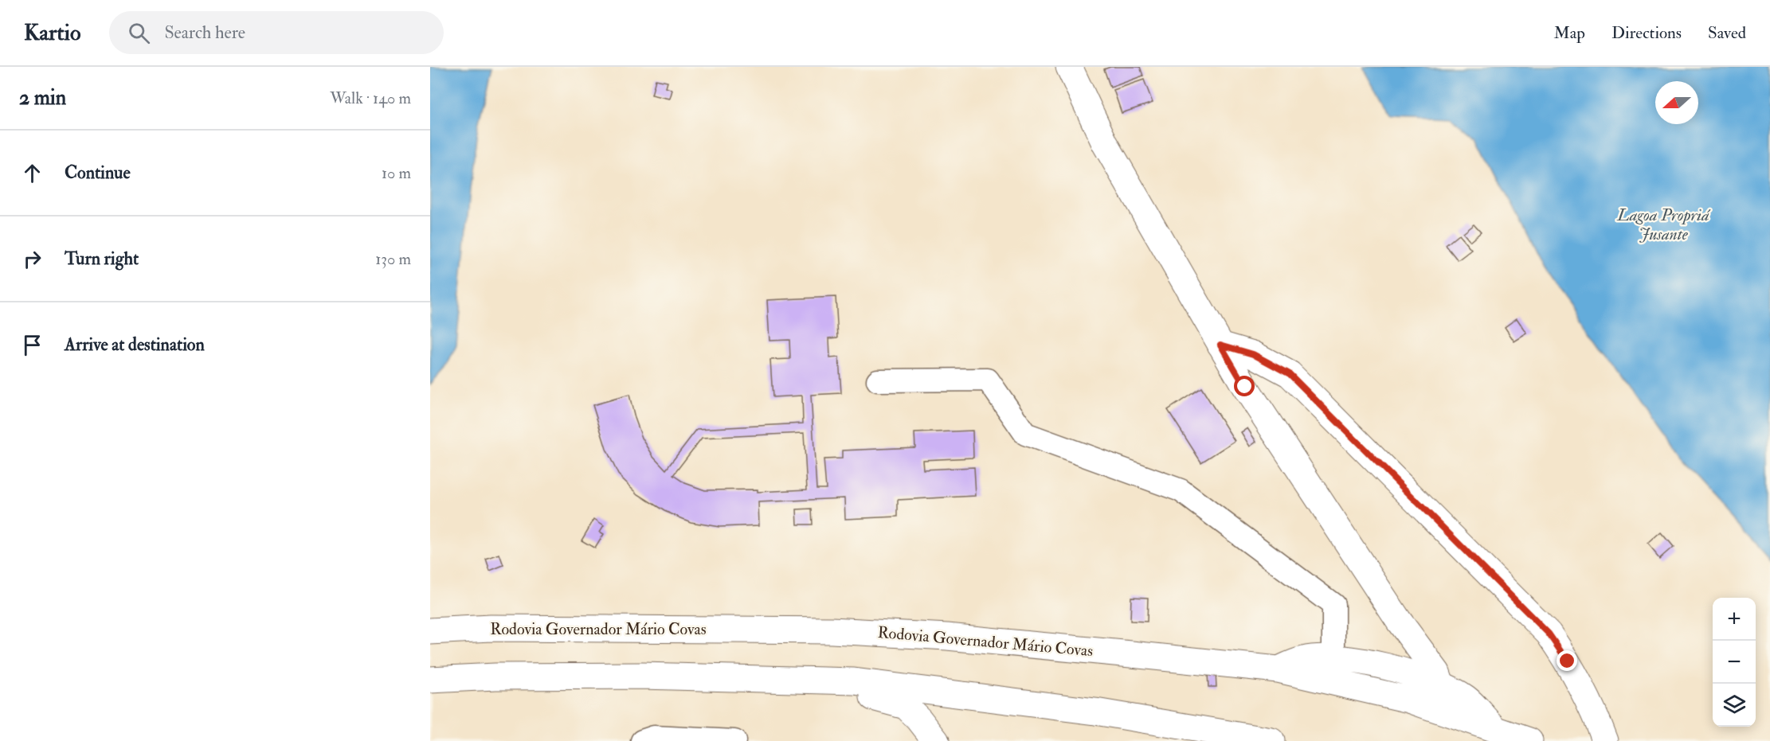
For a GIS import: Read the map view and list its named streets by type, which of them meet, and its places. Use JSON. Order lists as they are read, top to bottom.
{
  "streets": {
    "main road": ["Rodovia Governador Mário Covas"]
  },
  "water": ["Lagoa Propriá Jusante"],
  "north": "left",
  "page": {
    "header": "Kartio",
    "search": "Search here",
    "nav": ["Map", "Directions", "Saved"],
    "heading": ["2 min", "Walk · 140 m"],
    "list": [
      ["Continue", "10 m"],
      ["Turn right", "130 m"],
      "Arrive at destination"
    ],
    "map_buttons": ["+", "−"]
  }
}
